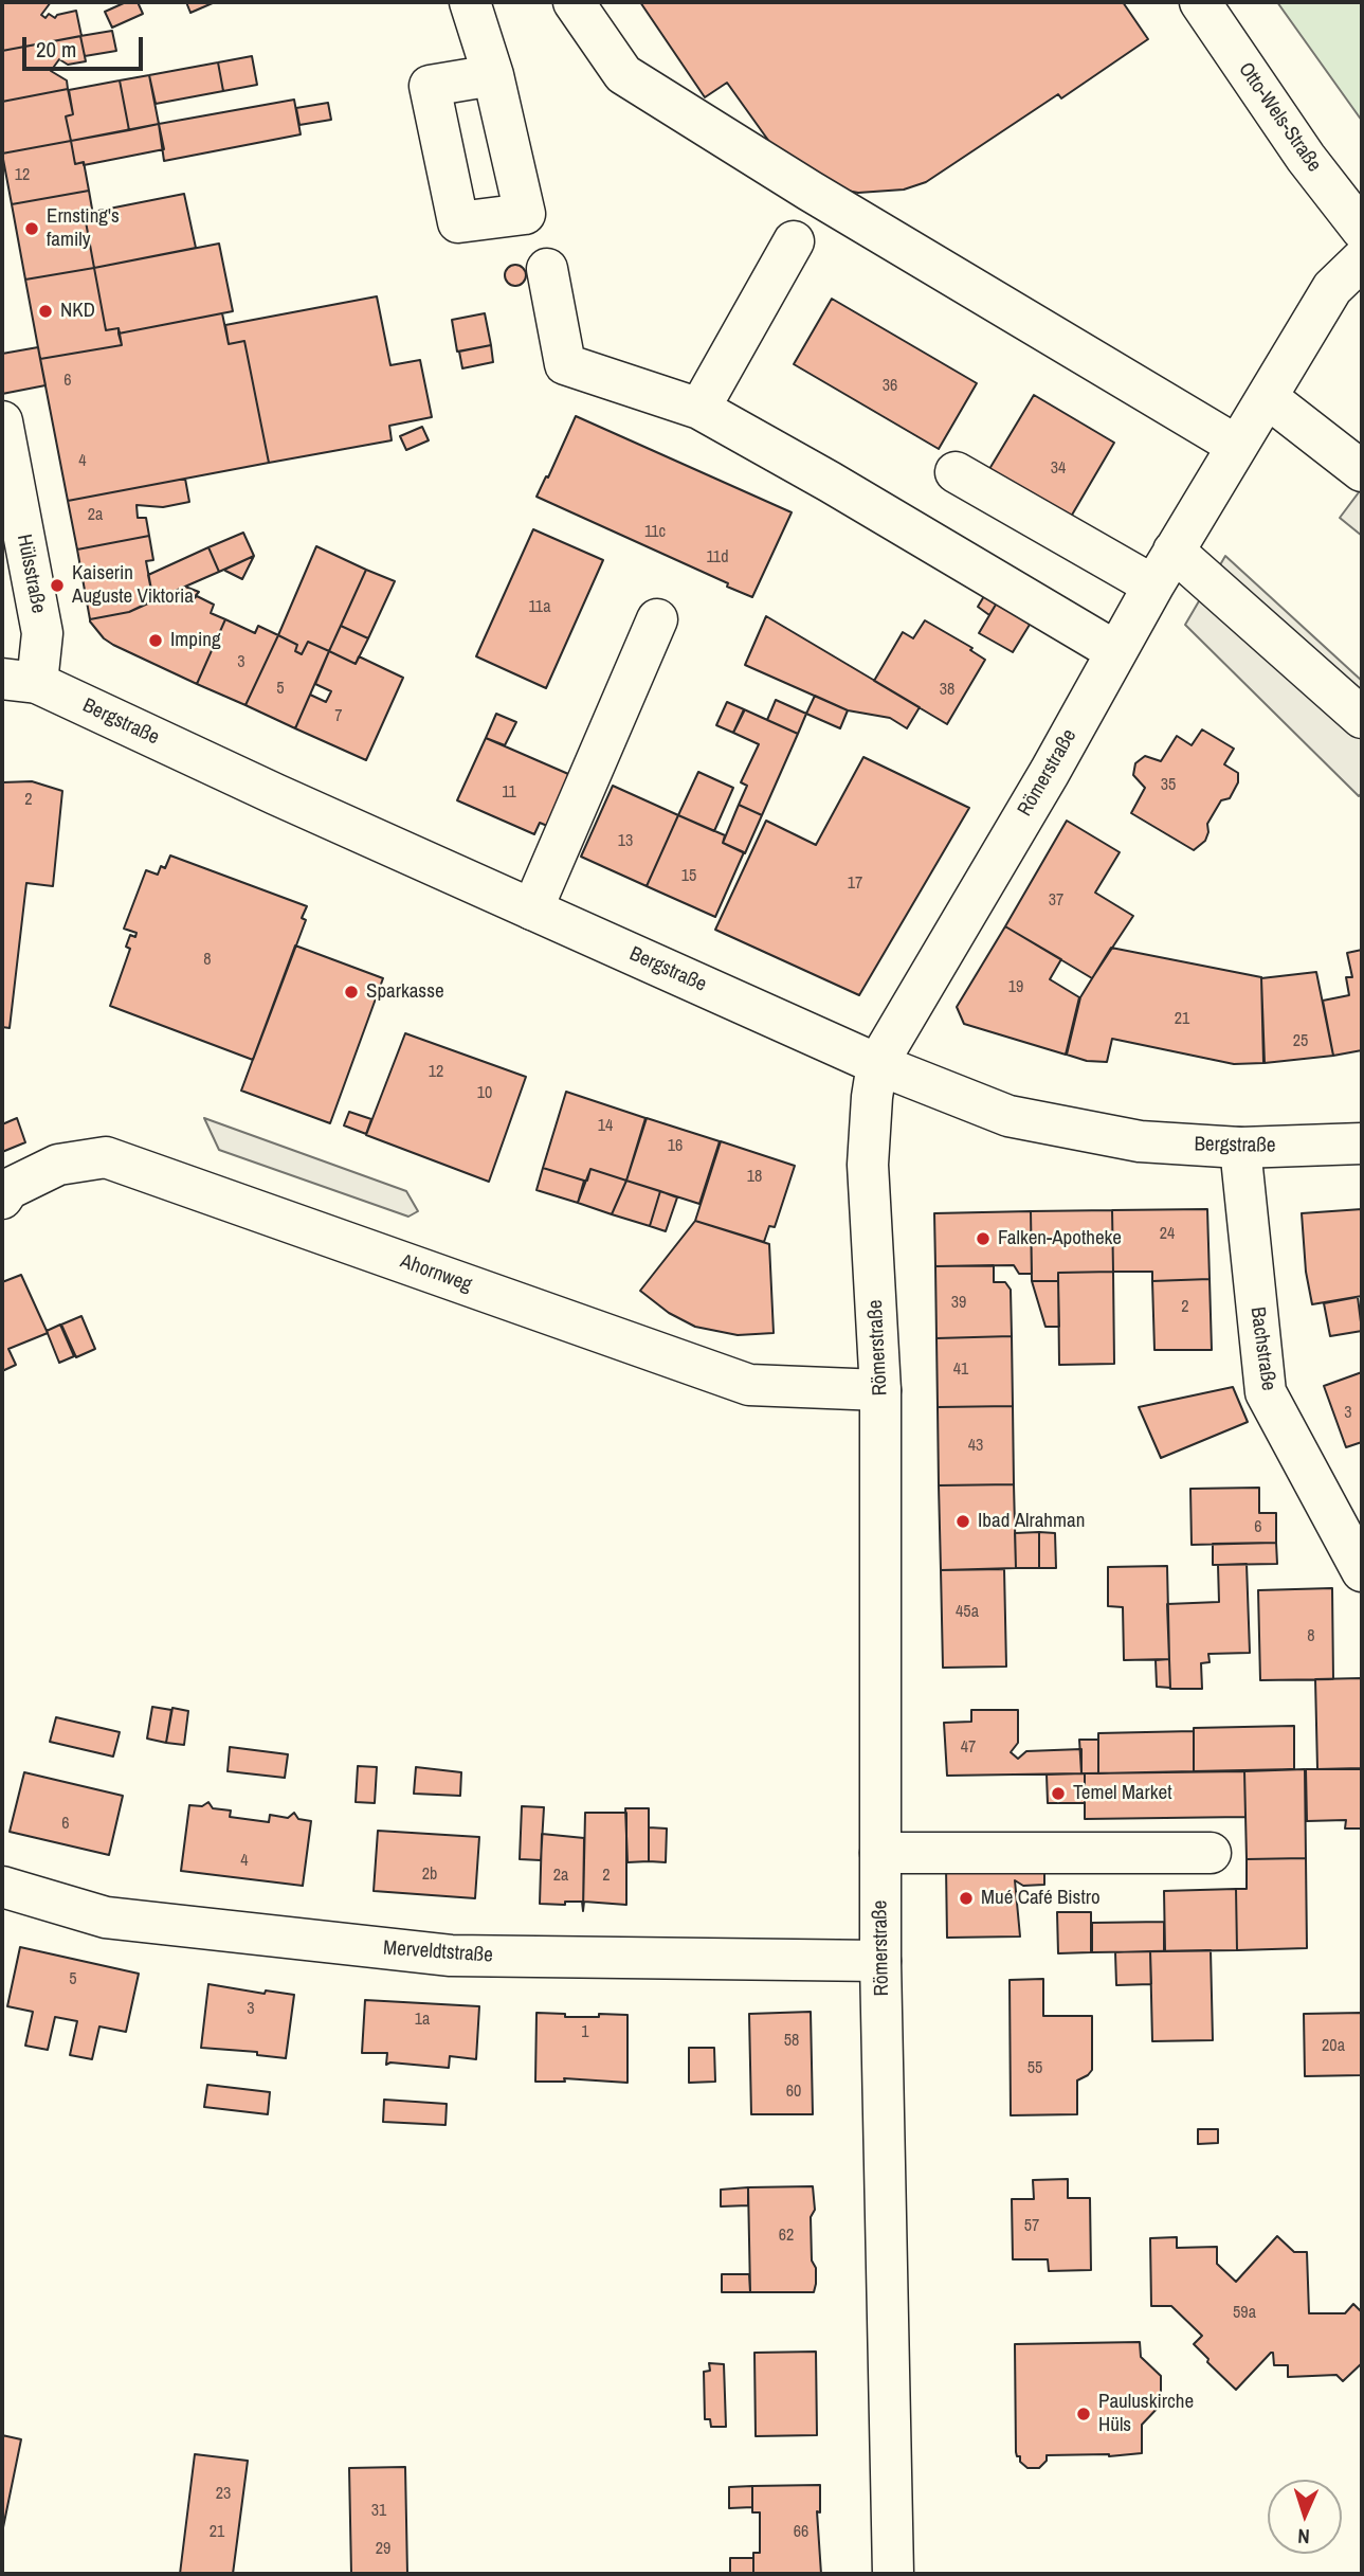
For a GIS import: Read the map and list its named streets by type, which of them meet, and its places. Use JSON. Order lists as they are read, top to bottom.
{
  "streets": {
    "street": [
      "Otto-Wels-Straße",
      "Hülsstraße",
      "Bergstraße",
      "Römerstraße",
      "Ahornweg",
      "Bachstraße",
      "Merveldtstraße"
    ]
  },
  "crossings": [
    ["Hülsstraße", "Bergstraße"],
    ["Bergstraße", "Römerstraße"],
    ["Bergstraße", "Bachstraße"],
    ["Römerstraße", "Ahornweg"],
    ["Römerstraße", "Merveldtstraße"]
  ],
  "places": [
    "Ernsting's family",
    "NKD",
    "Kaiserin Auguste Viktoria",
    "Imping",
    "Sparkasse",
    "Falken-Apotheke",
    "Ibad Alrahman",
    "Temel Market",
    "Mué Café Bistro",
    "Pauluskirche Hüls"
  ],
  "house_numbers": [
    "12",
    "6",
    "36",
    "4",
    "34",
    "2a",
    "11c",
    "11d",
    "11a",
    "3",
    "5",
    "38",
    "7",
    "35",
    "11",
    "2",
    "13",
    "15",
    "17",
    "37",
    "8",
    "19",
    "21",
    "25",
    "12",
    "10",
    "14",
    "16",
    "18",
    "24",
    "39",
    "2",
    "41",
    "3",
    "43",
    "6",
    "45a",
    "8",
    "47",
    "6",
    "4",
    "2b",
    "2a",
    "2",
    "5",
    "3",
    "1a",
    "1",
    "58",
    "20a",
    "55",
    "60",
    "57",
    "62",
    "59a",
    "23",
    "31",
    "21",
    "66",
    "29"
  ],
  "scale_bar": "20 m",
  "north": "bottom"
}
